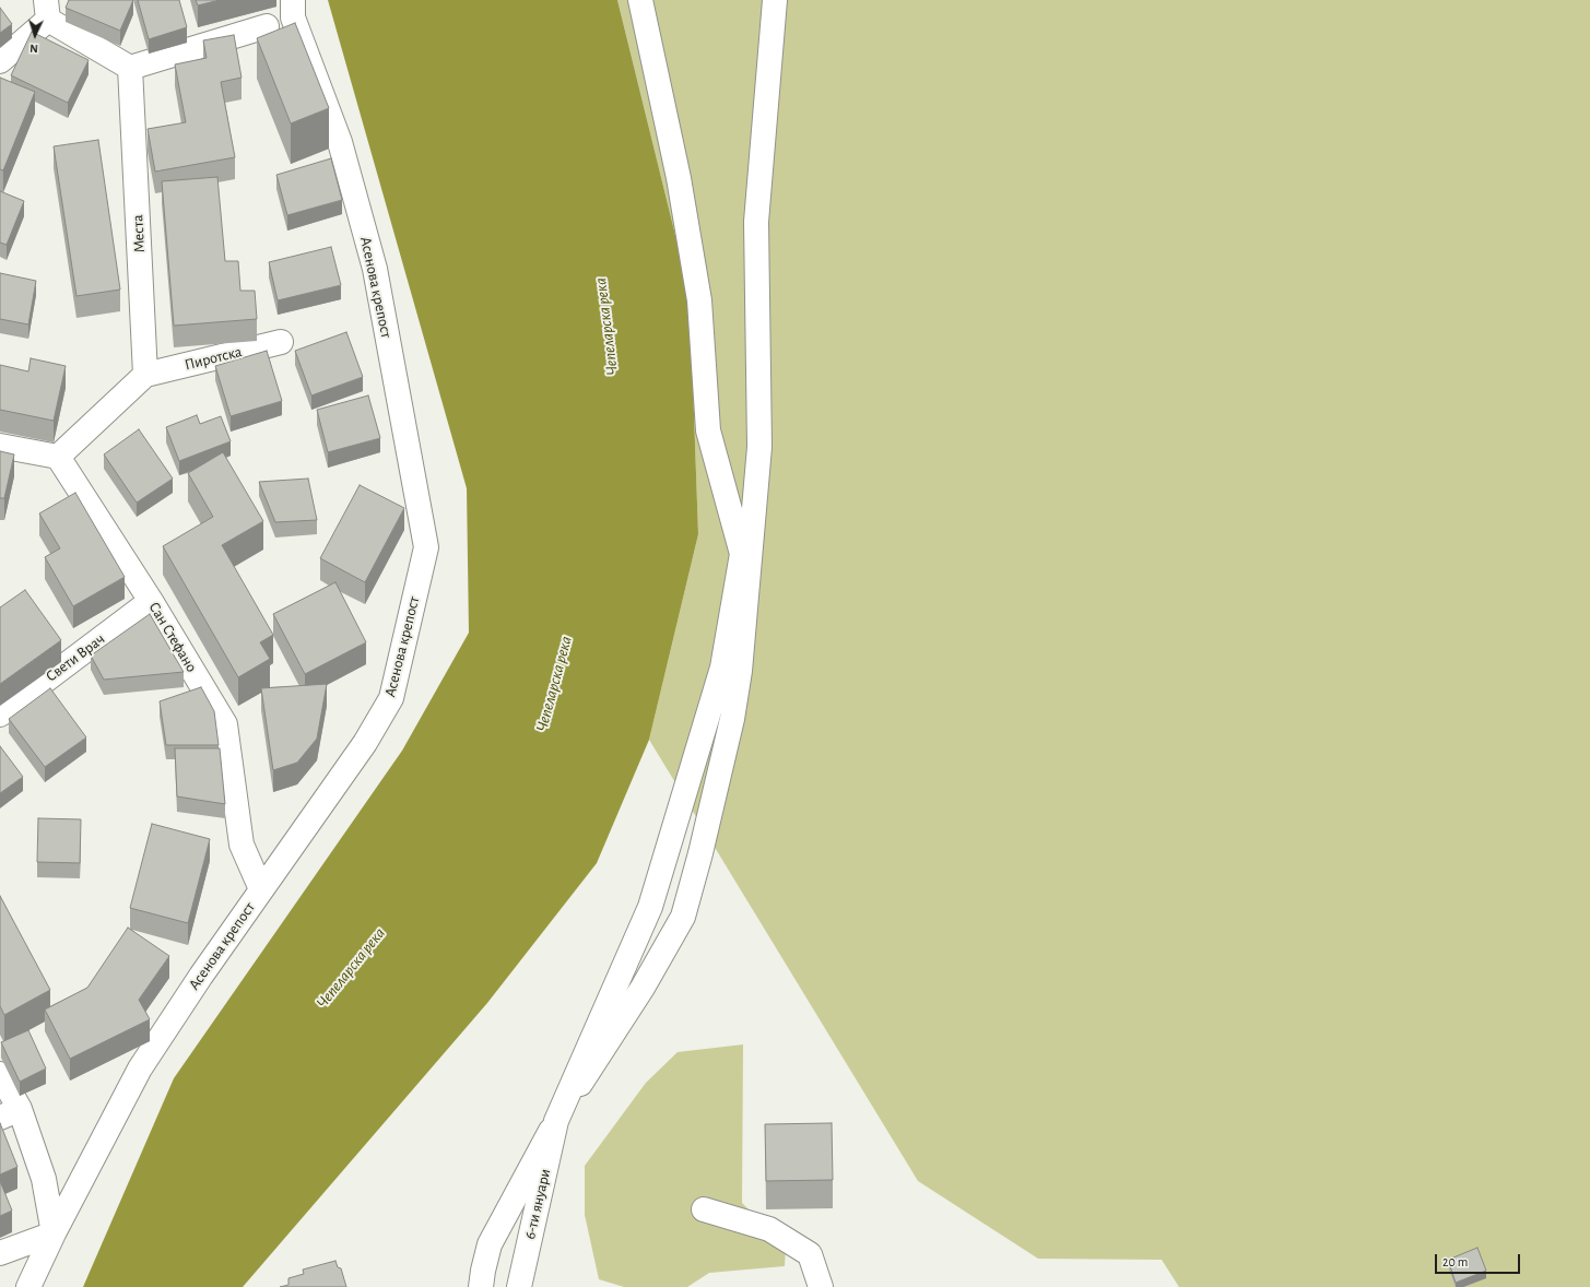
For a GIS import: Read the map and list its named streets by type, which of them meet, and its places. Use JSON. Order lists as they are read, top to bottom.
{
  "streets": {
    "street": [
      "Места",
      "Асенова крепост",
      "Пиротска",
      "Сан Стефано",
      "Свети Врач",
      "6-ти януари"
    ]
  },
  "crossings": [
    ["Места", "Пиротска"],
    ["Асенова крепост", "Сан Стефано"],
    ["Сан Стефано", "Свети Врач"]
  ],
  "water": ["Чепеларска река"],
  "scale_bar": "20 m",
  "north": "bottom"
}
